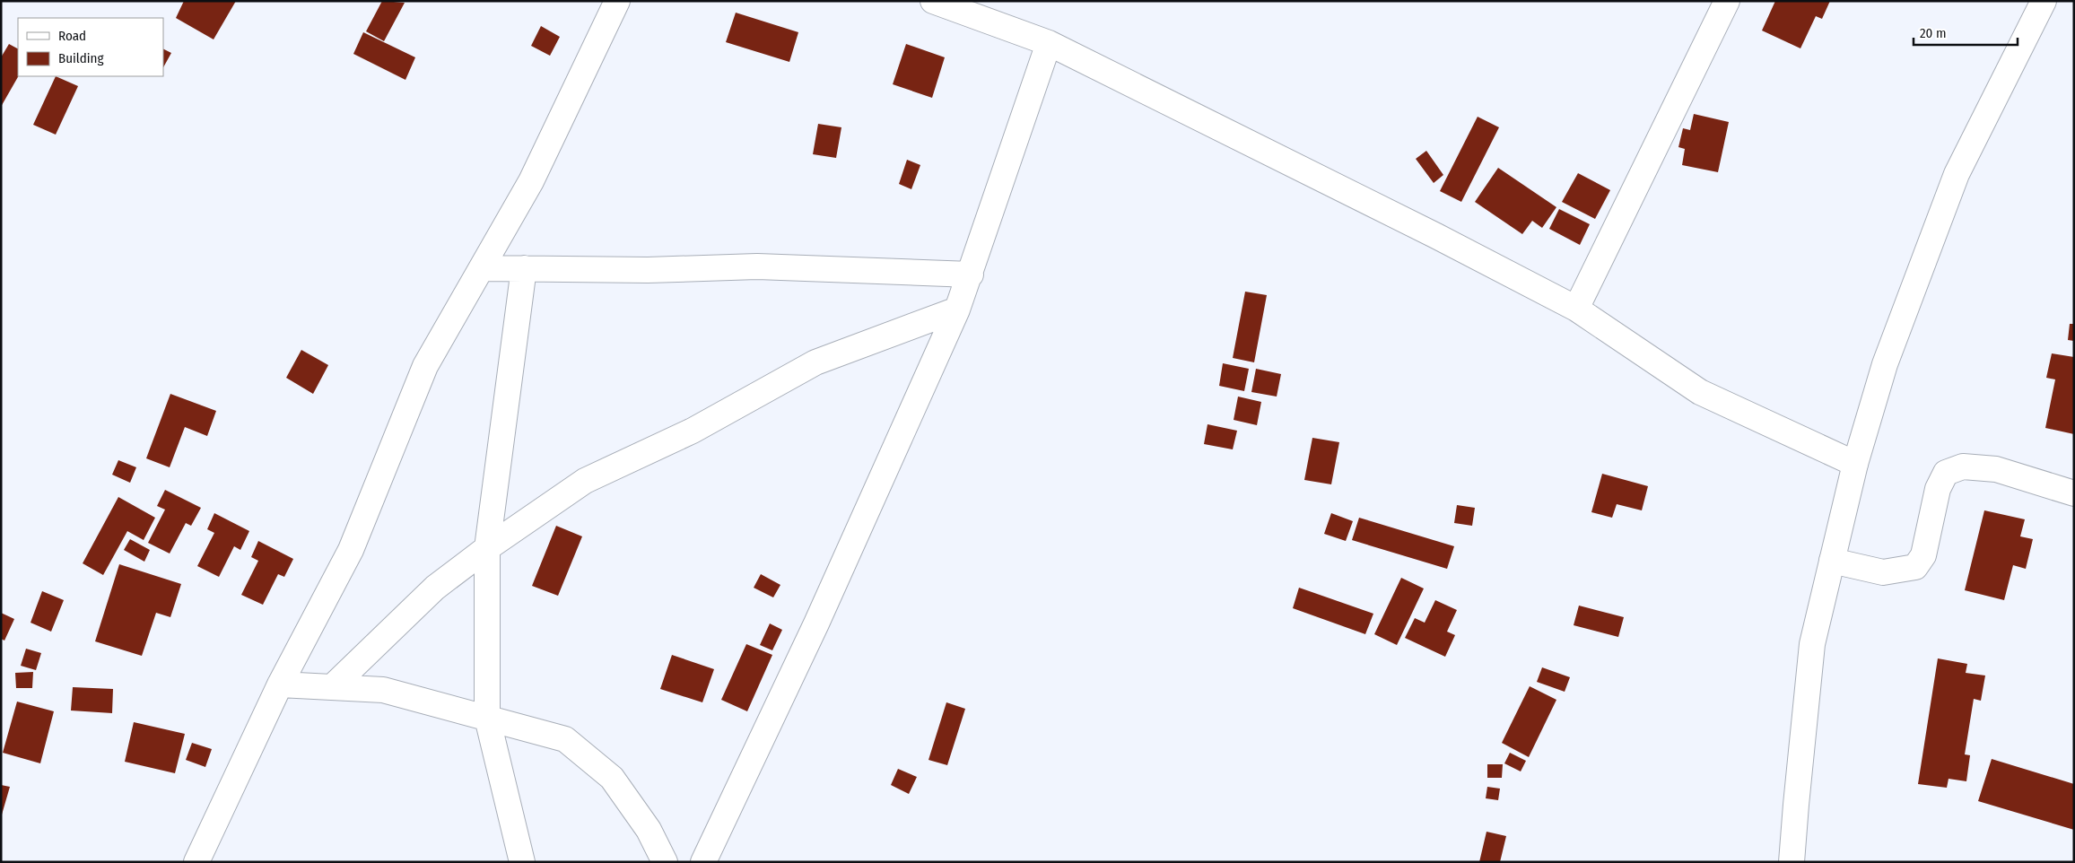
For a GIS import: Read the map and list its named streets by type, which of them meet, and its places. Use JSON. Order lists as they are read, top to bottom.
{
  "legend": ["Road", "Building"],
  "scale_bar": "20 m"
}
